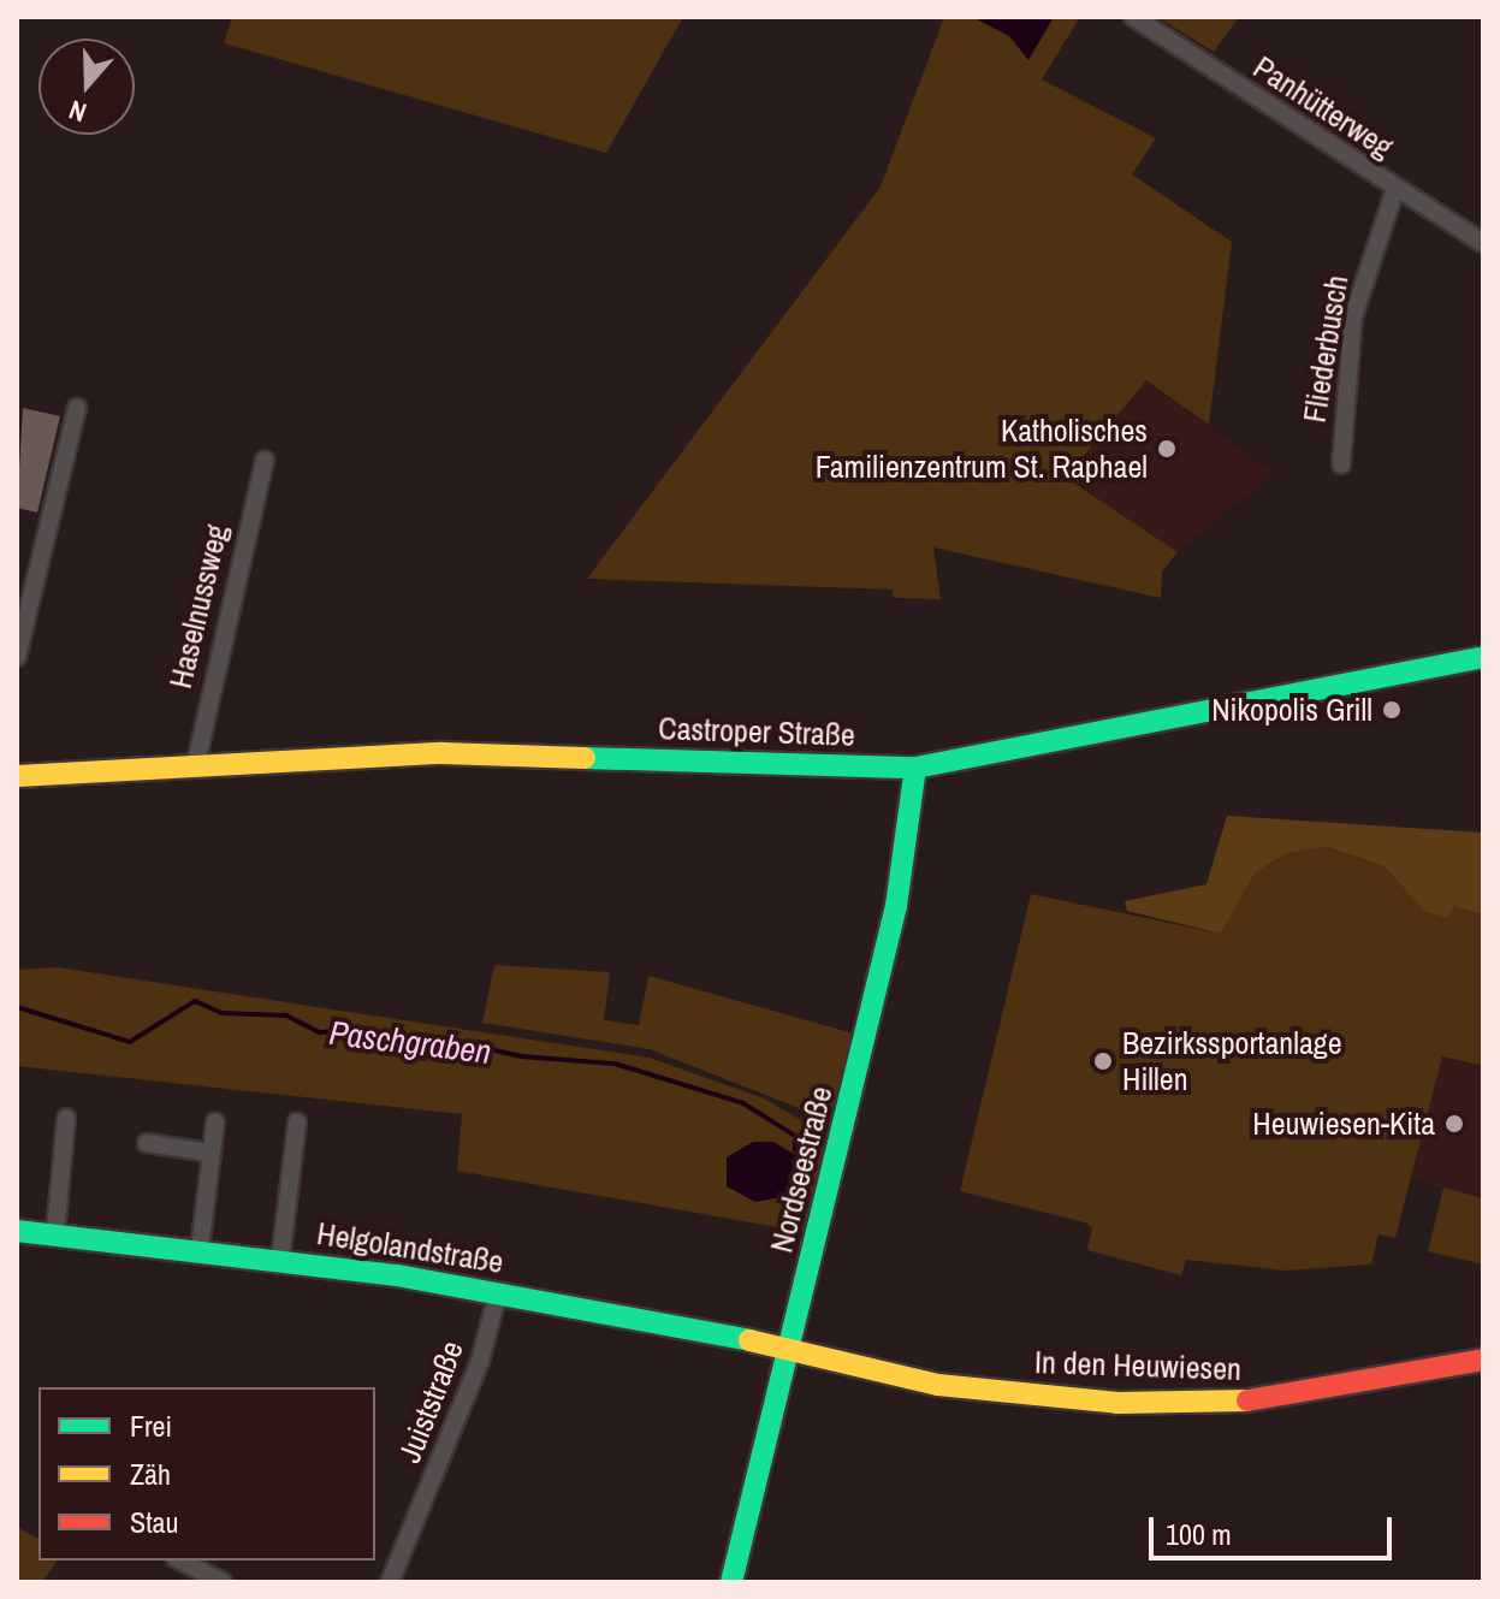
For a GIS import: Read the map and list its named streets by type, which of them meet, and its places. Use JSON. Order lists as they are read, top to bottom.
{
  "streets": {
    "street": [
      "Panhütterweg",
      "Fliederbusch",
      "Haselnussweg",
      "Castroper Straße",
      "Nordseestraße",
      "Helgolandstraße",
      "In den Heuwiesen",
      "Juiststraße"
    ]
  },
  "crossings": [
    ["Panhütterweg", "Fliederbusch"],
    ["Haselnussweg", "Castroper Straße"],
    ["Castroper Straße", "Nordseestraße"],
    ["Nordseestraße", "Helgolandstraße"],
    ["Nordseestraße", "In den Heuwiesen"],
    ["Helgolandstraße", "In den Heuwiesen"],
    ["Helgolandstraße", "Juiststraße"]
  ],
  "water": ["Paschgraben"],
  "places": [
    "Katholisches Familienzentrum St. Raphael",
    "Nikopolis Grill",
    "Bezirkssportanlage Hillen",
    "Heuwiesen-Kita"
  ],
  "legend": ["Frei", "Zäh", "Stau"],
  "scale_bar": "100 m",
  "north": "bottom"
}
